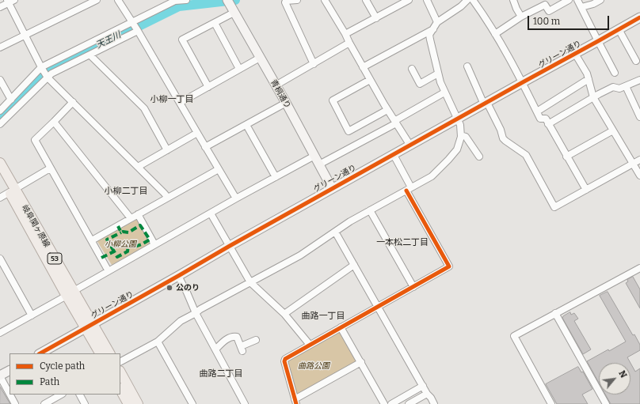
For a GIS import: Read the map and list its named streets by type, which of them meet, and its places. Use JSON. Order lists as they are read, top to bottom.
{
  "streets": {
    "main road": ["岐阜関ヶ原線", "53"],
    "street": ["グリーン通り", "青桐通り"]
  },
  "crossings": [
    ["グリーン通り", "青桐通り"],
    ["グリーン通り", "岐阜関ヶ原線"]
  ],
  "districts": [
    "小柳一丁目",
    "小柳二丁目",
    "一本松二丁目",
    "曲路一丁目",
    "曲路二丁目"
  ],
  "water": ["天王川"],
  "parks": ["小柳公園", "曲路公園"],
  "places": ["公のり"],
  "legend": ["Cycle path", "Path"],
  "scale_bar": "100 m",
  "north": "top right"
}
